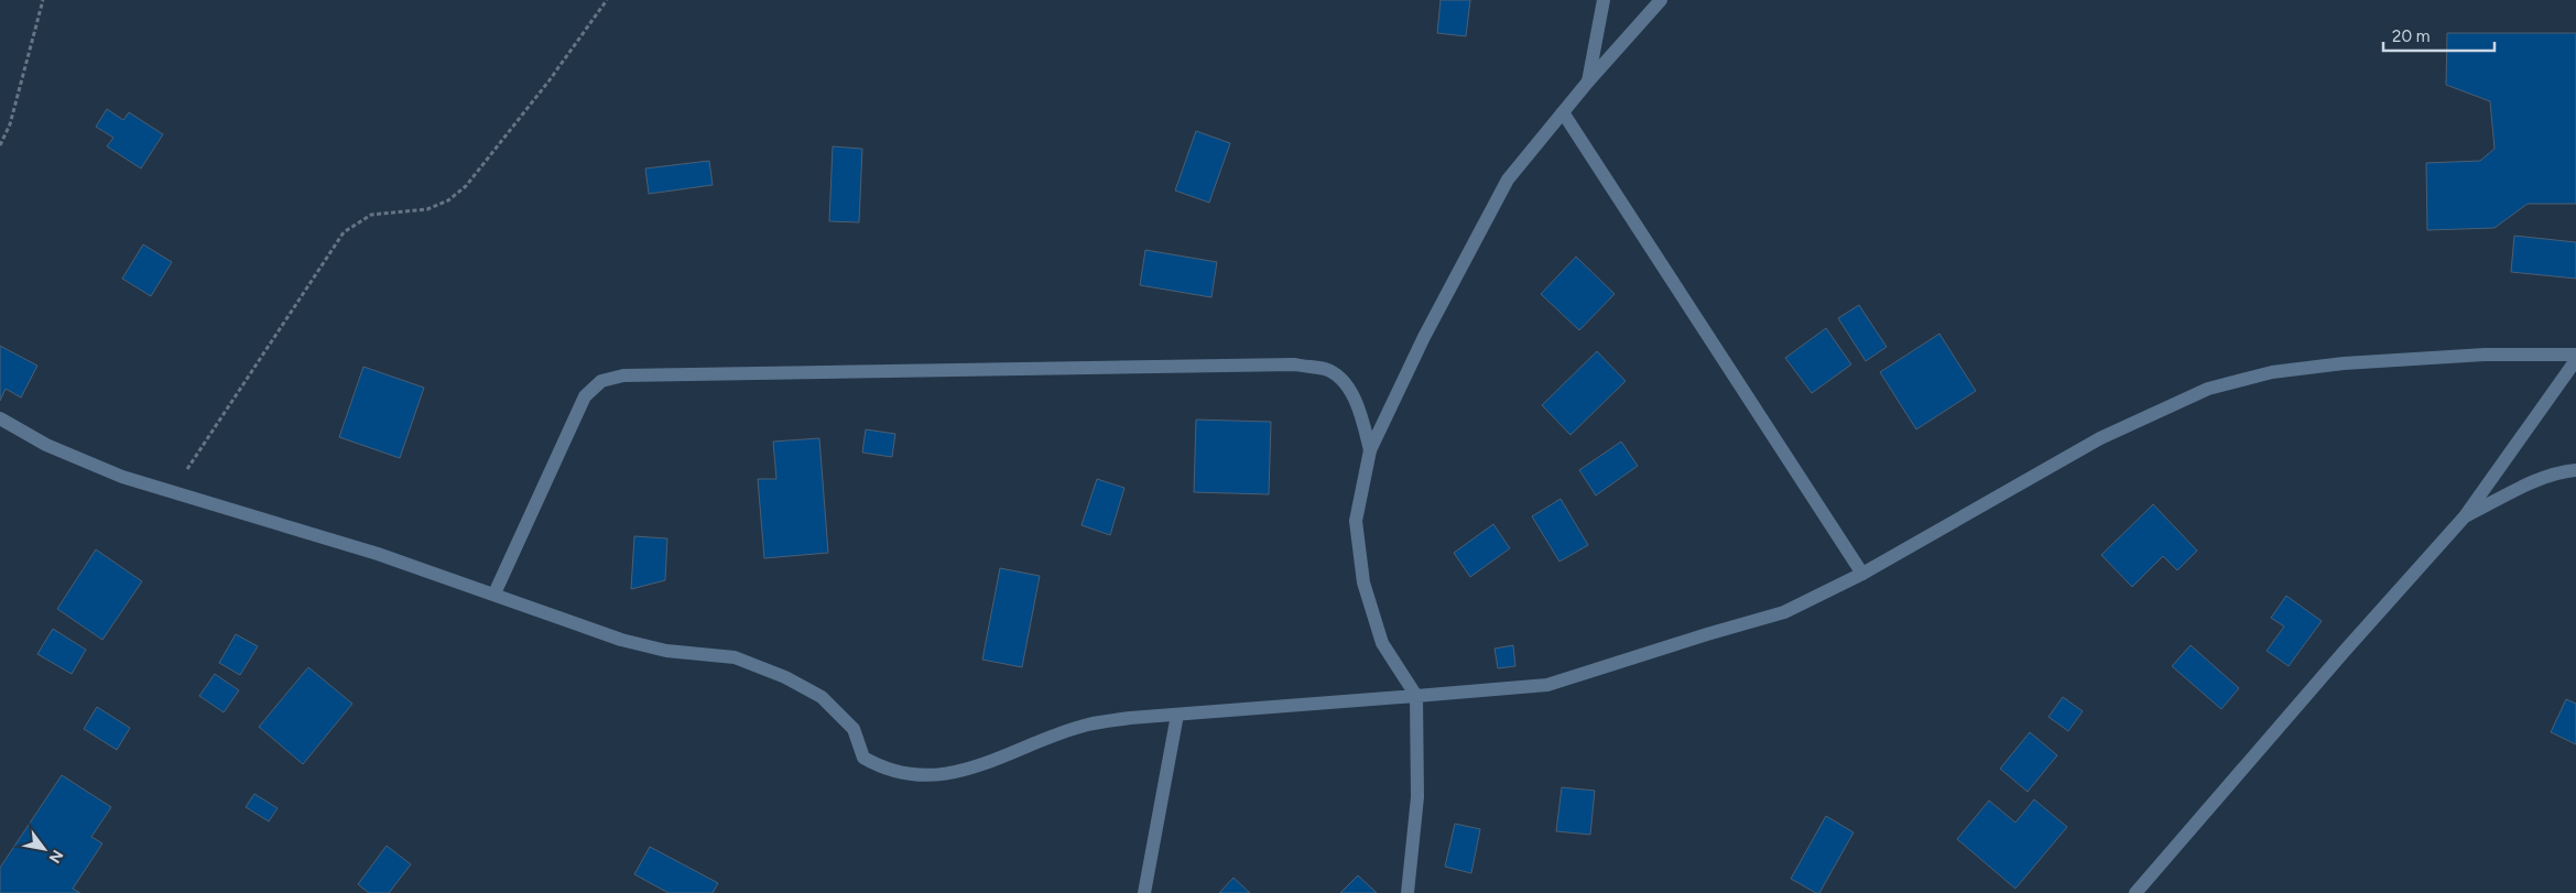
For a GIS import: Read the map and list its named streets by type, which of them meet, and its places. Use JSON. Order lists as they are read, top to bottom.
{
  "scale_bar": "20 m",
  "north": "bottom right"
}
